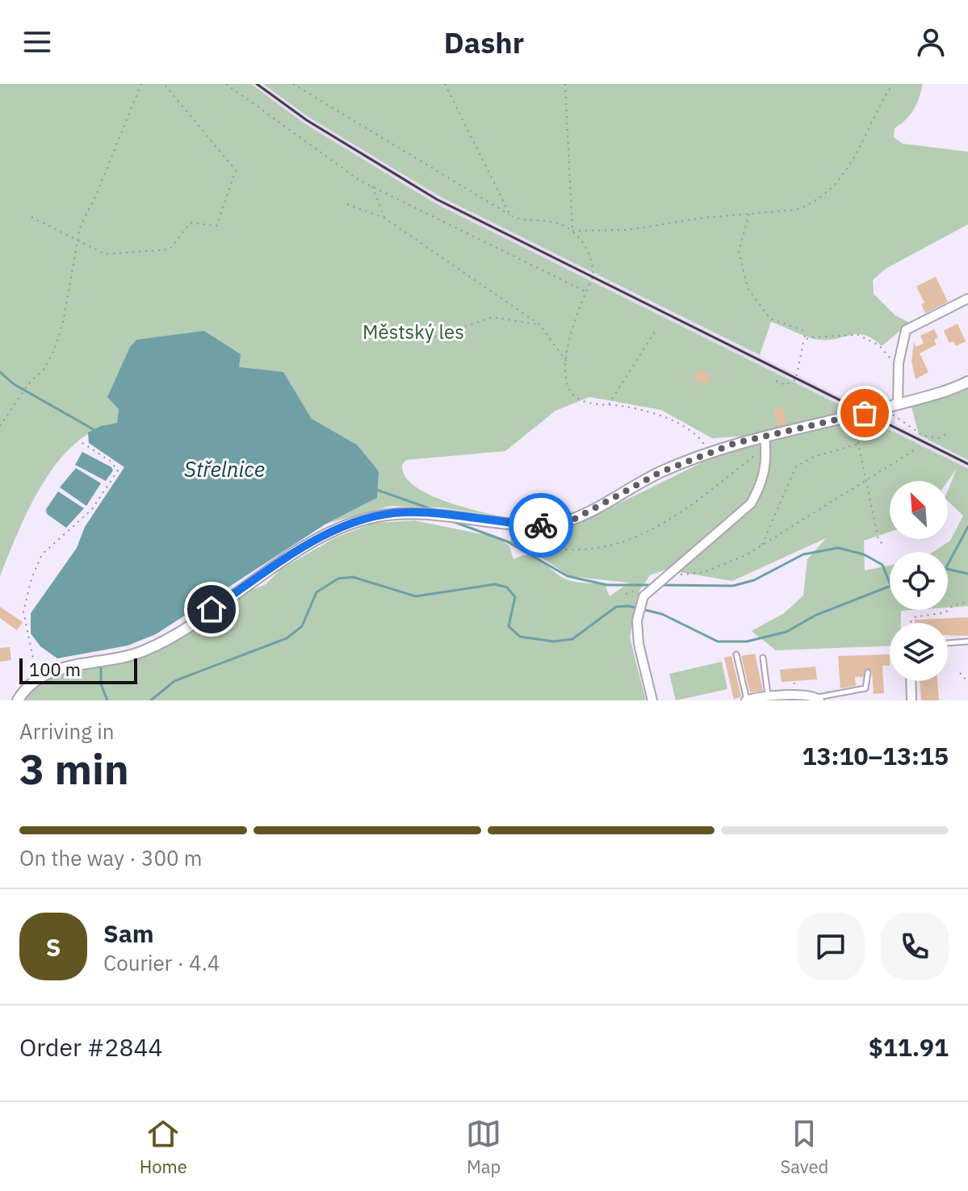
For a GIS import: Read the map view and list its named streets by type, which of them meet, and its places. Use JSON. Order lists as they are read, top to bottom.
{
  "water": ["Střelnice"],
  "parks": ["Městský les"],
  "scale_bar": "100 m",
  "north": "top left",
  "page": {
    "header": "Dashr",
    "scale": "100 m",
    "heading": ["3 min", "Arriving in", "13:10–13:15"],
    "panel": [
      "Sam",
      "Courier · 4.4",
      "Order #2844",
      "$11.91"
    ],
    "bar": "On the way · 300 m",
    "round": "S",
    "tabs": ["Home", "Map", "Saved"]
  }
}
